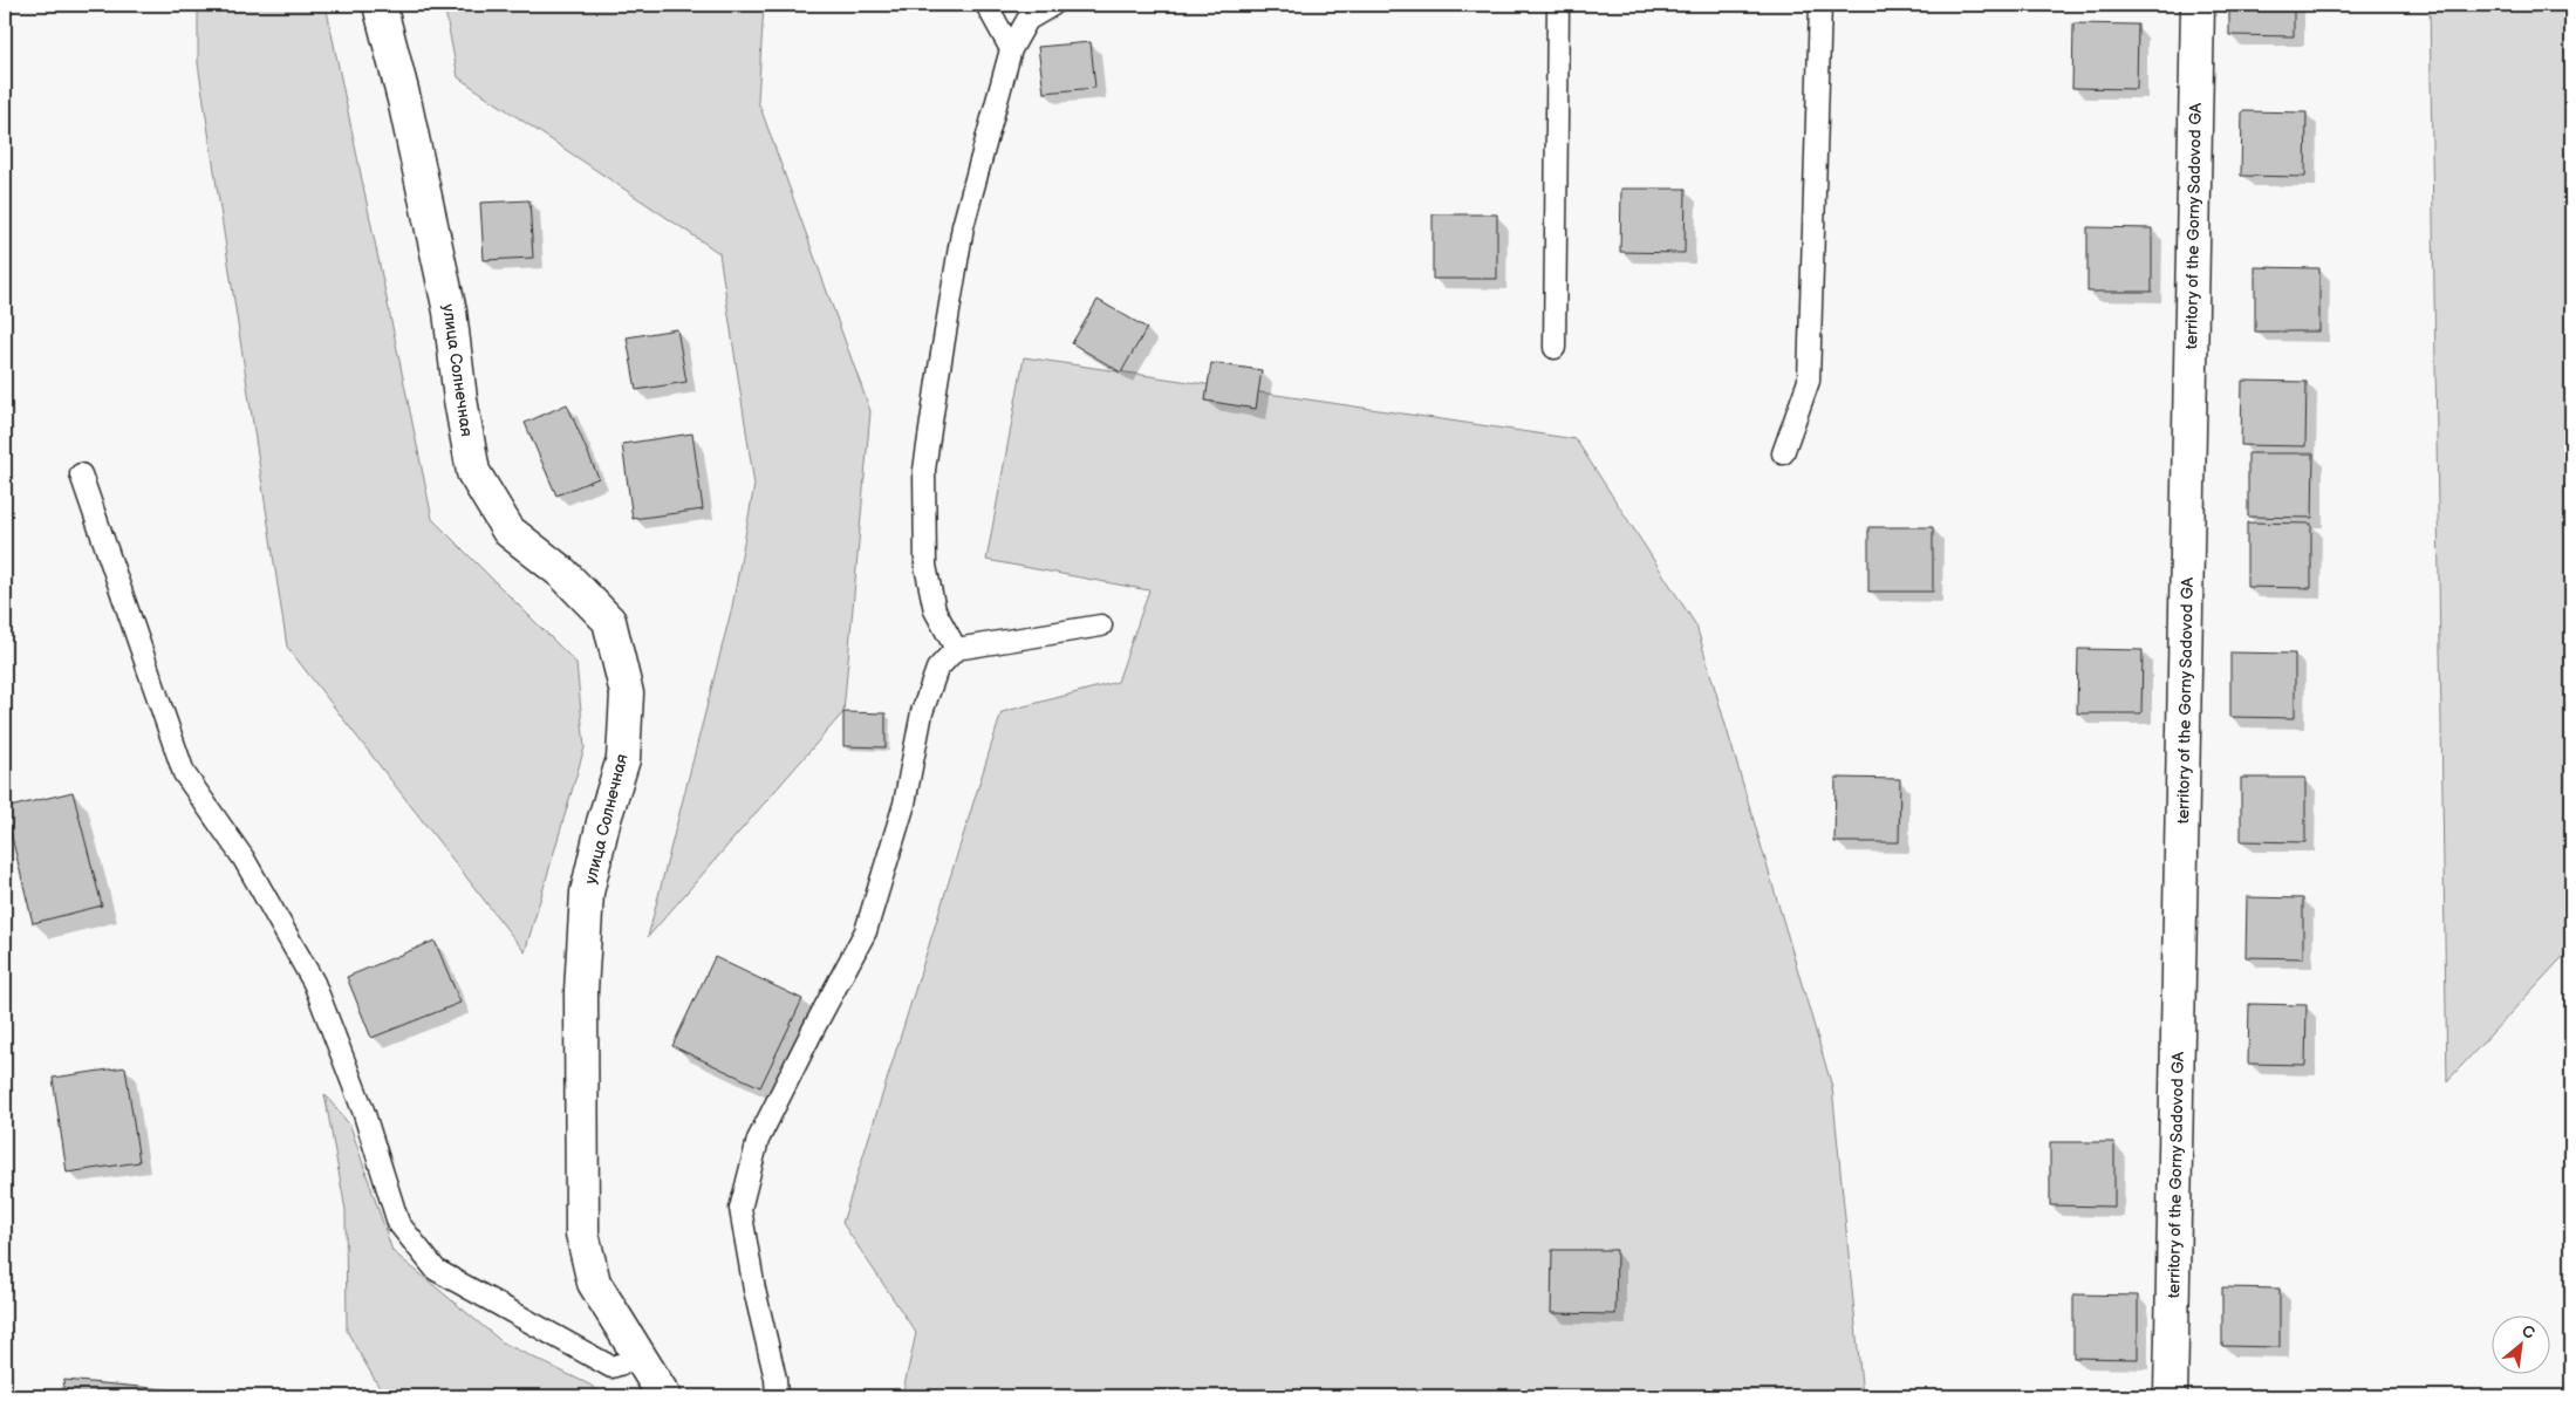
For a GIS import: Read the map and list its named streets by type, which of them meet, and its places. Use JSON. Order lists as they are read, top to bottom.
{
  "streets": {
    "street": ["territory of the Gorny Sadovod GA", "улица Солнечная"]
  },
  "north": "top right"
}
